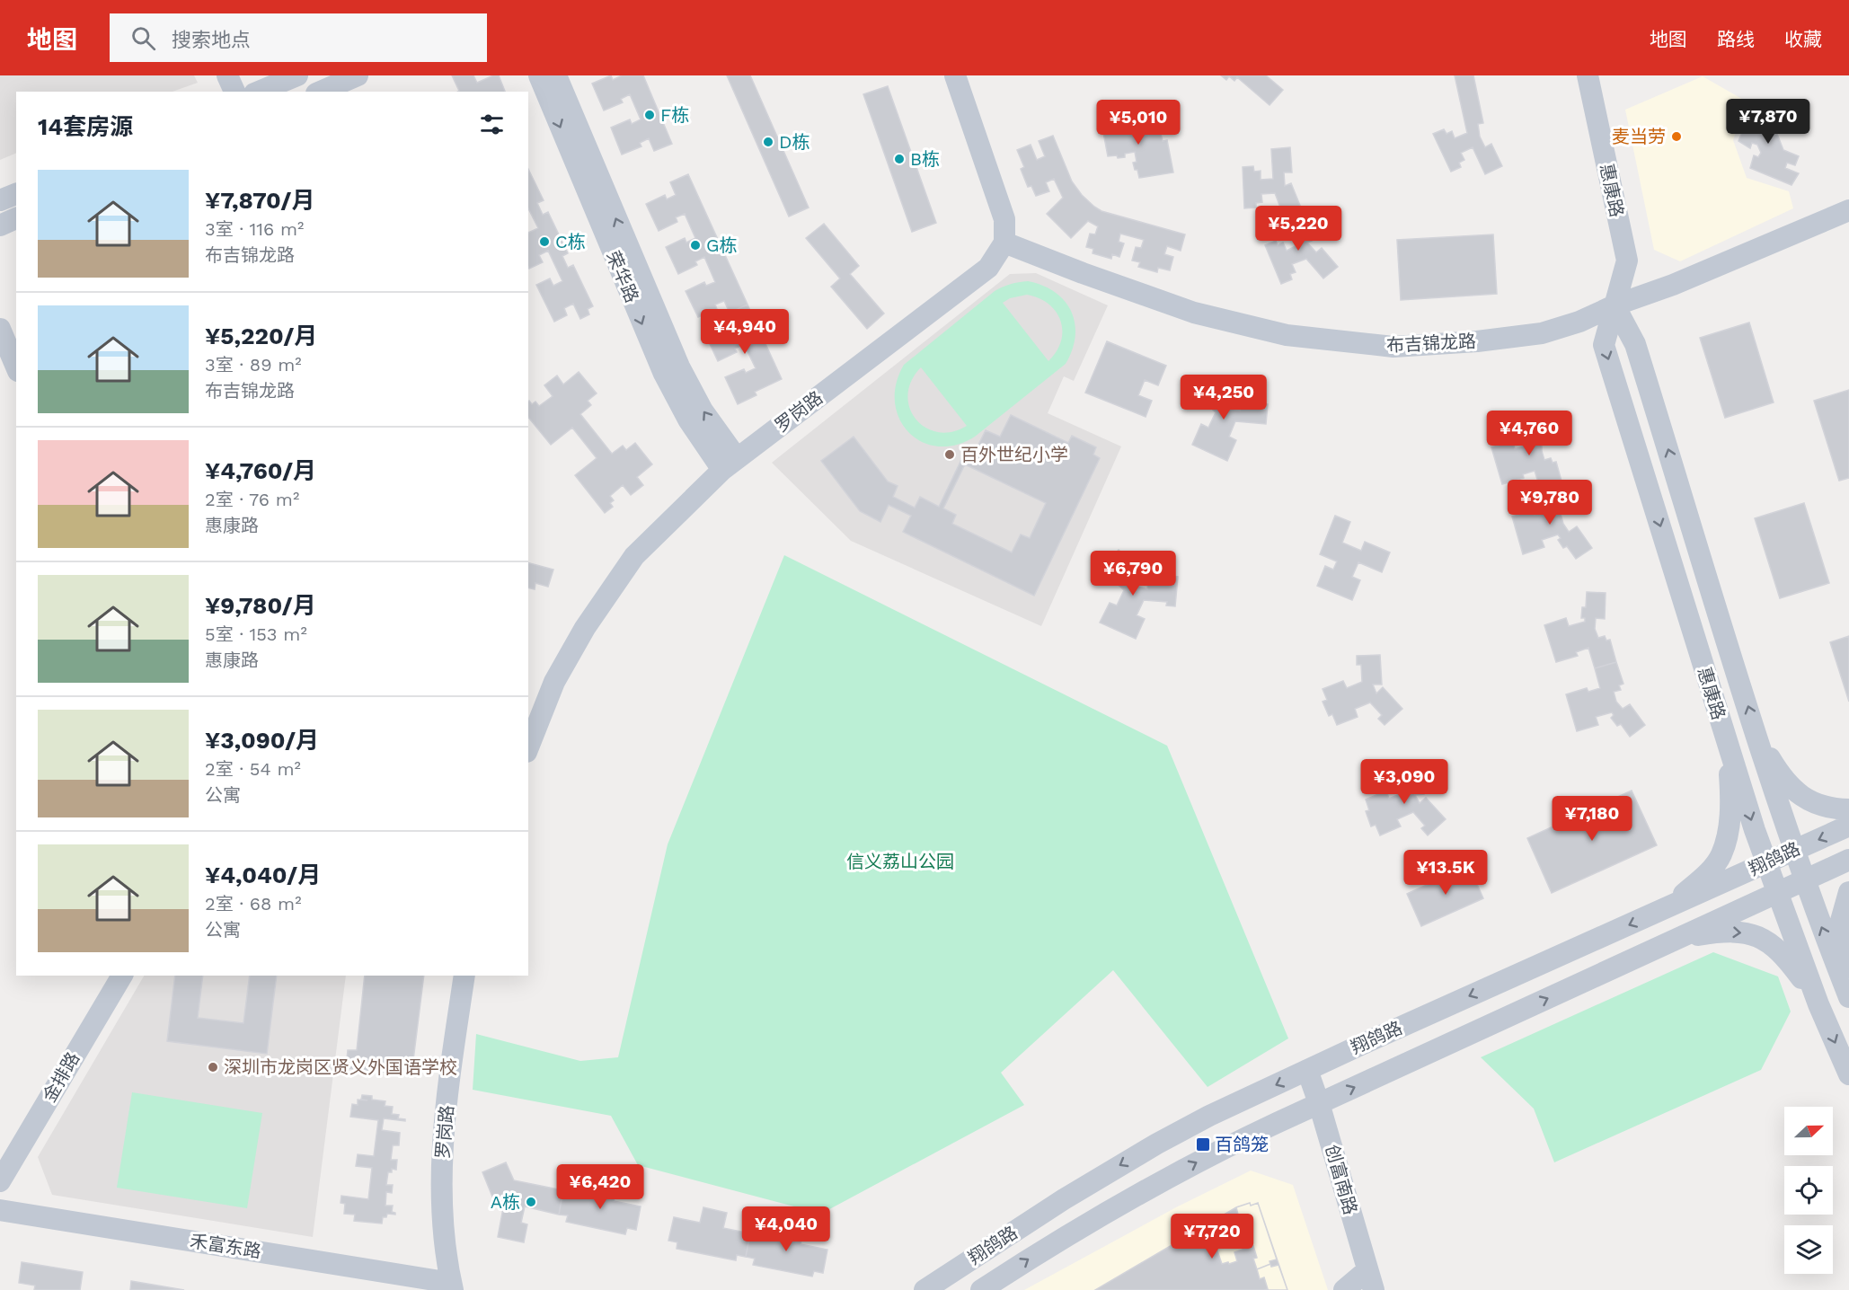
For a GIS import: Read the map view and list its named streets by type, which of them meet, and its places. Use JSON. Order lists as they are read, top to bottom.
{
  "streets": {
    "street": [
      "惠康路",
      "荣华路",
      "布吉锦龙路",
      "罗岗路",
      "翔鸽路",
      "金排路",
      "创富南路",
      "禾富东路"
    ]
  },
  "crossings": [
    ["惠康路", "布吉锦龙路"],
    ["惠康路", "翔鸽路"],
    ["荣华路", "罗岗路"],
    ["布吉锦龙路", "罗岗路"],
    ["罗岗路", "禾富东路"],
    ["翔鸽路", "创富南路"]
  ],
  "parks": ["信义荔山公园"],
  "places": {
    "other": [
      "F栋",
      "麦当劳",
      "D栋",
      "B栋",
      "C栋",
      "G栋",
      "百外世纪小学",
      "深圳市龙岗区贤义外国语学校",
      "A栋"
    ],
    "transit": ["百鸽笼"]
  },
  "north": "right",
  "page": {
    "header": "地图",
    "search": "搜索地点",
    "nav": ["地图", "路线", "收藏"],
    "heading": "14套房源",
    "price": [
      "¥7,870",
      "¥5,010",
      "¥5,220",
      "¥4,940",
      "¥4,250",
      "¥4,760",
      "¥9,780",
      "¥6,790",
      "¥3,090",
      "¥7,180",
      "¥13.5K",
      "¥6,420",
      "¥4,040",
      "¥7,720"
    ],
    "list": [
      {
        "name": "¥7,870/月",
        "note": "3室 · 116 m² · 布吉锦龙路"
      },
      {
        "name": "¥5,220/月",
        "note": "3室 · 89 m² · 布吉锦龙路"
      },
      {
        "name": "¥4,760/月",
        "note": "2室 · 76 m² · 惠康路"
      },
      {
        "name": "¥9,780/月",
        "note": "5室 · 153 m² · 惠康路"
      },
      {
        "name": "¥3,090/月",
        "note": "2室 · 54 m² · 公寓"
      },
      {
        "name": "¥4,040/月",
        "note": "2室 · 68 m² · 公寓"
      }
    ]
  }
}
